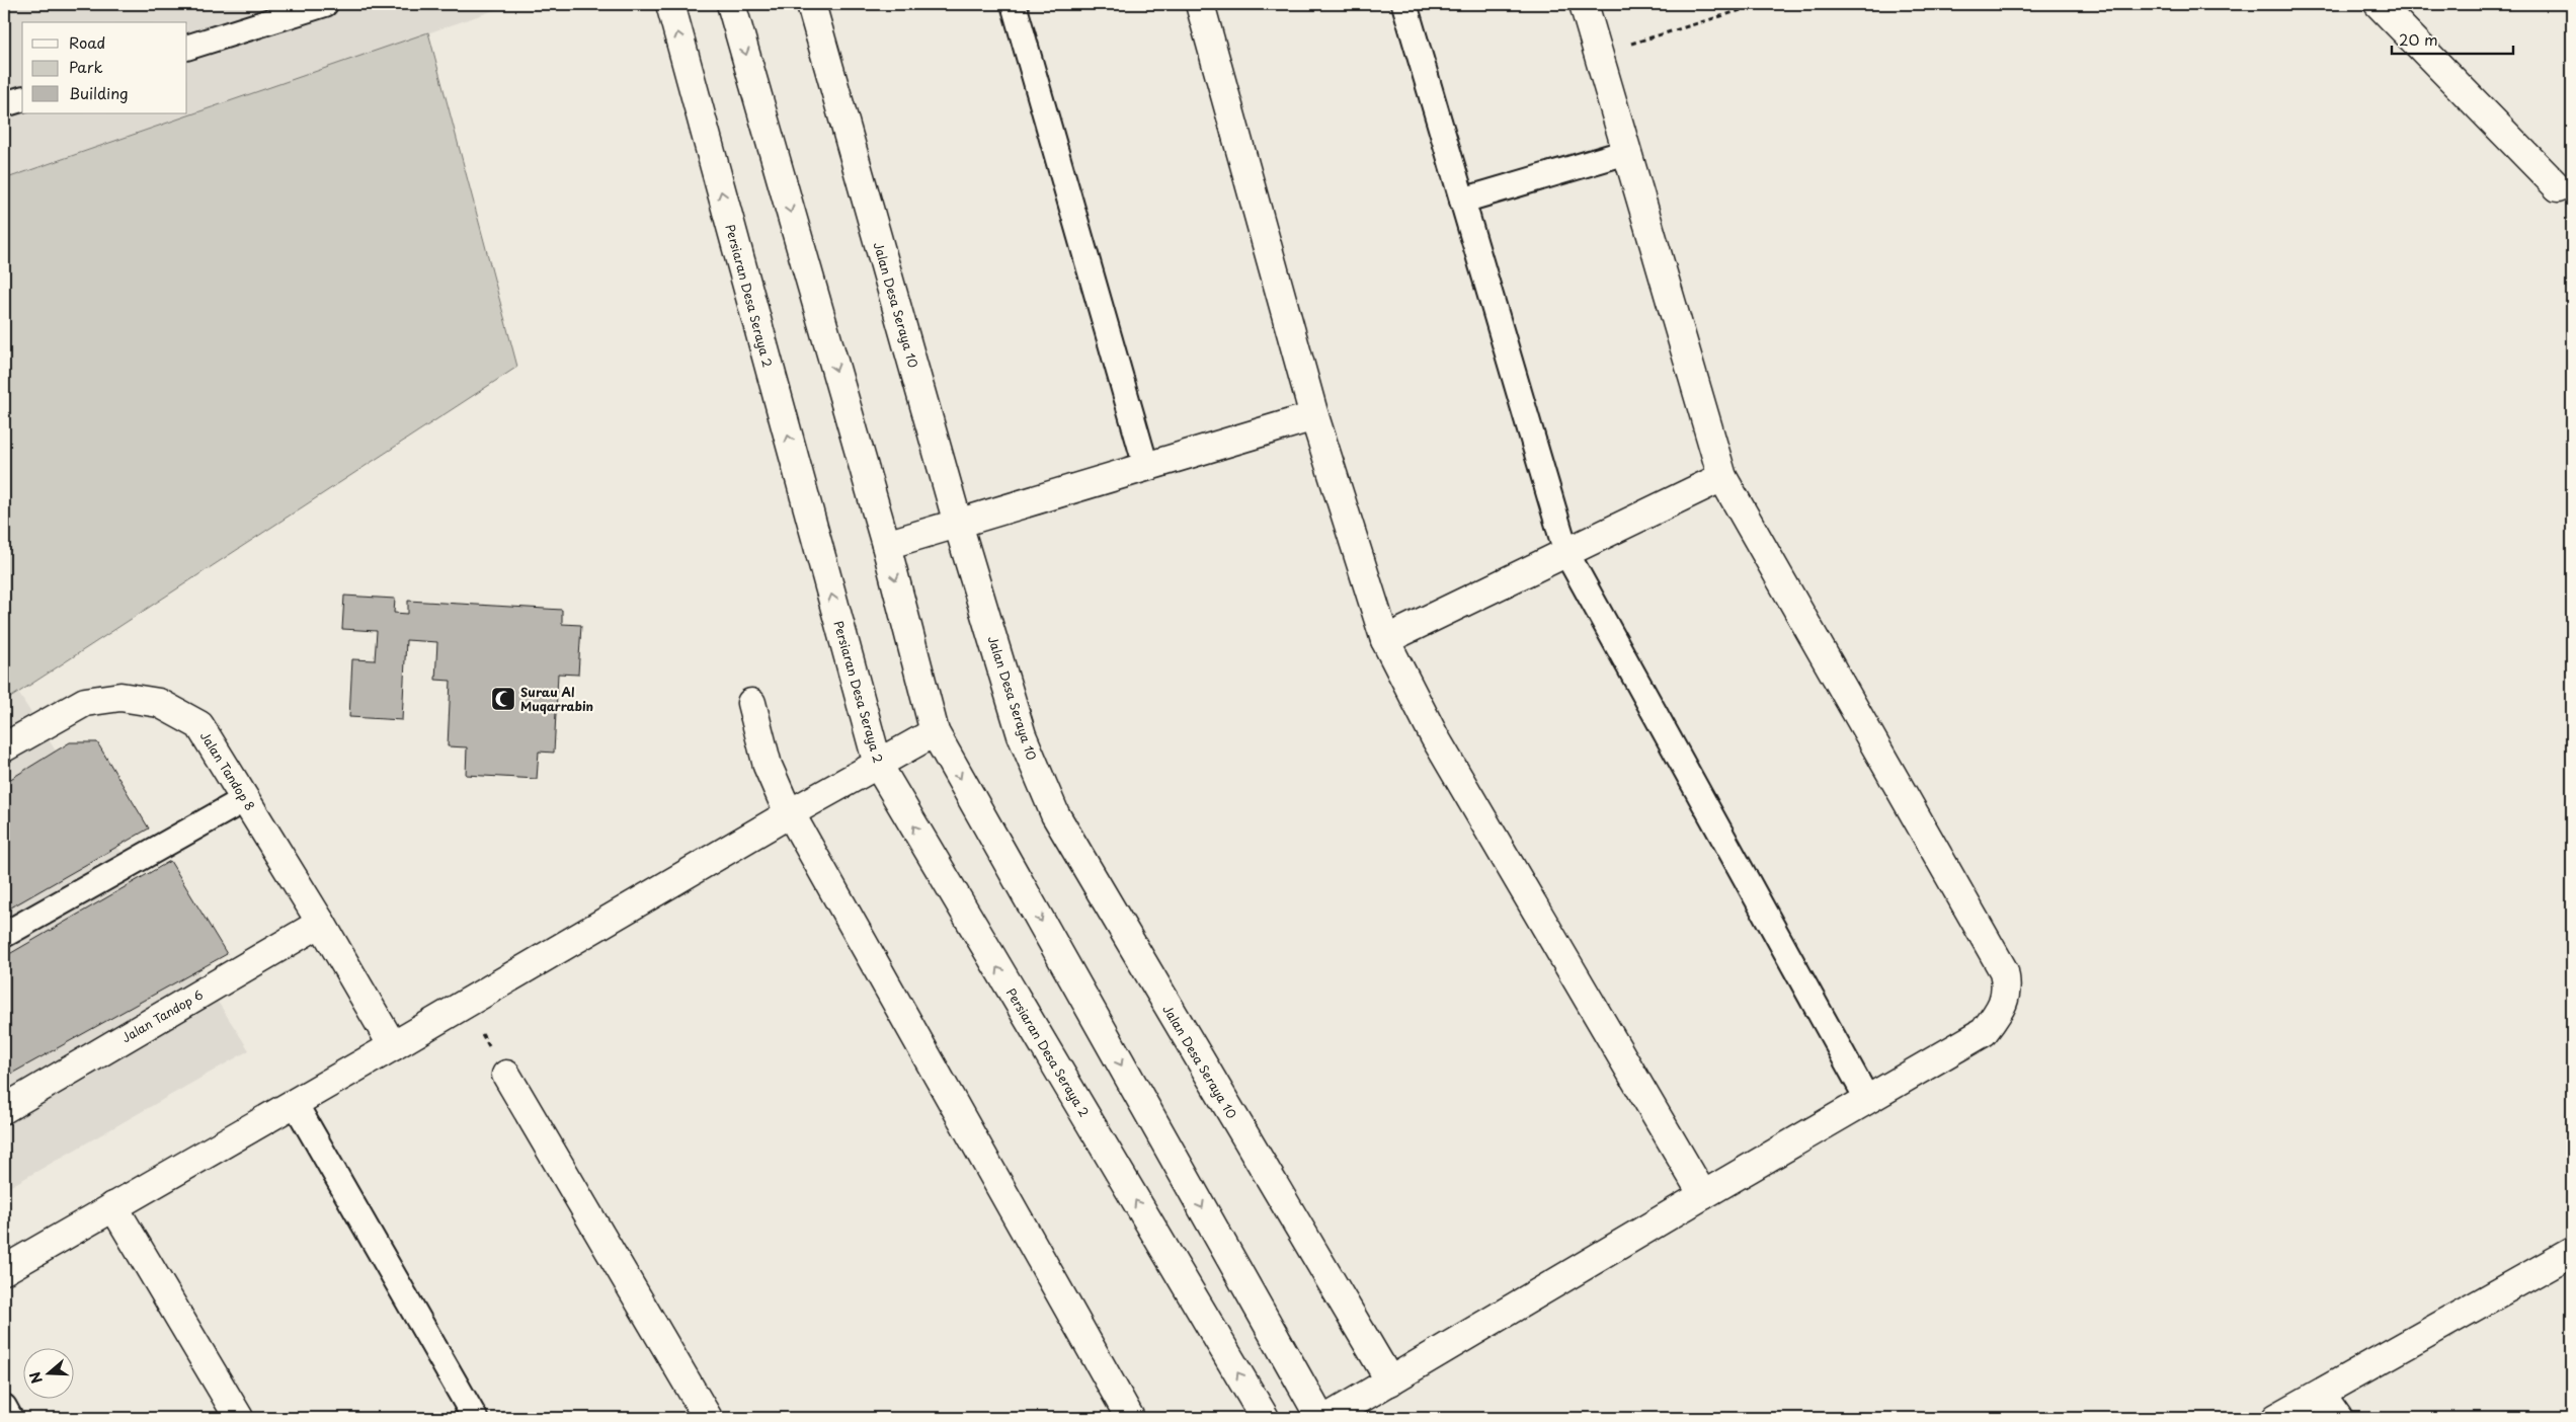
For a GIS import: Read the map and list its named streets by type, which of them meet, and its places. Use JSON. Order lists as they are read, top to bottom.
{
  "streets": {
    "street": [
      "Persiaran Desa Seraya 2",
      "Jalan Desa Seraya 10",
      "Jalan Tandop 8",
      "Jalan Tandop 6"
    ]
  },
  "crossings": [
    ["Jalan Tandop 8", "Jalan Tandop 6"]
  ],
  "places": {
    "mosque": ["Surau Al Muqarrabin"]
  },
  "legend": ["Road", "Park", "Building"],
  "scale_bar": "20 m",
  "north": "left"
}
